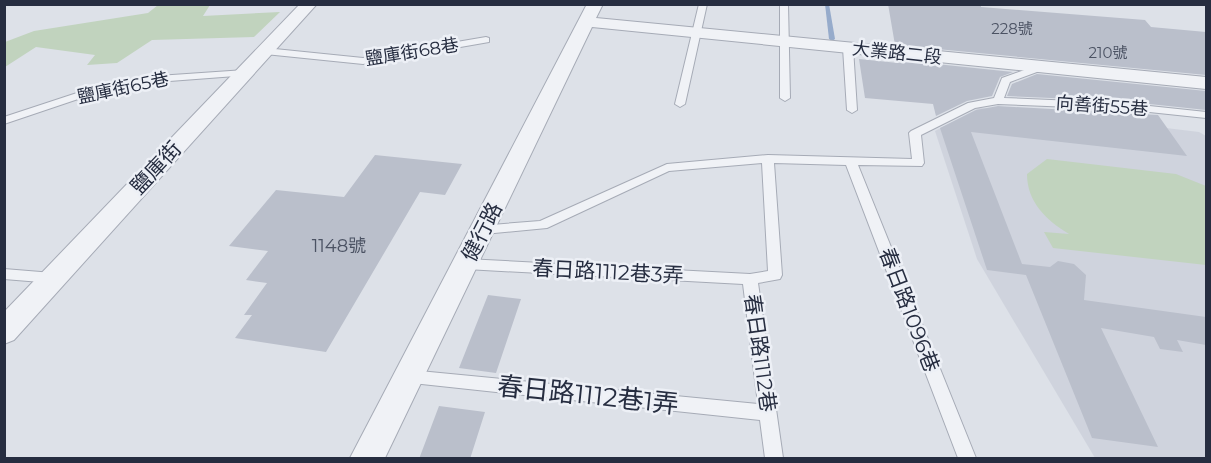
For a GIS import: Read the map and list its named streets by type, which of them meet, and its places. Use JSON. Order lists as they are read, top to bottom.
{
  "streets": {
    "street": ["大業路二段", "鹽庫街", "健行路"],
    "lane": [
      "鹽庫街68巷",
      "鹽庫街65巷",
      "向善街55巷",
      "春日路1112巷3弄",
      "春日路1096巷",
      "春日路1112巷",
      "春日路1112巷1弄"
    ]
  },
  "crossings": [
    ["鹽庫街68巷", "鹽庫街"],
    ["大業路二段", "健行路"],
    ["鹽庫街65巷", "鹽庫街"],
    ["向善街55巷", "春日路1096巷"],
    ["健行路", "春日路1112巷3弄"],
    ["健行路", "春日路1112巷1弄"],
    ["春日路1112巷3弄", "春日路1112巷"],
    ["春日路1112巷", "春日路1112巷1弄"]
  ],
  "house_numbers": ["228號", "210號", "1148號"]
}
